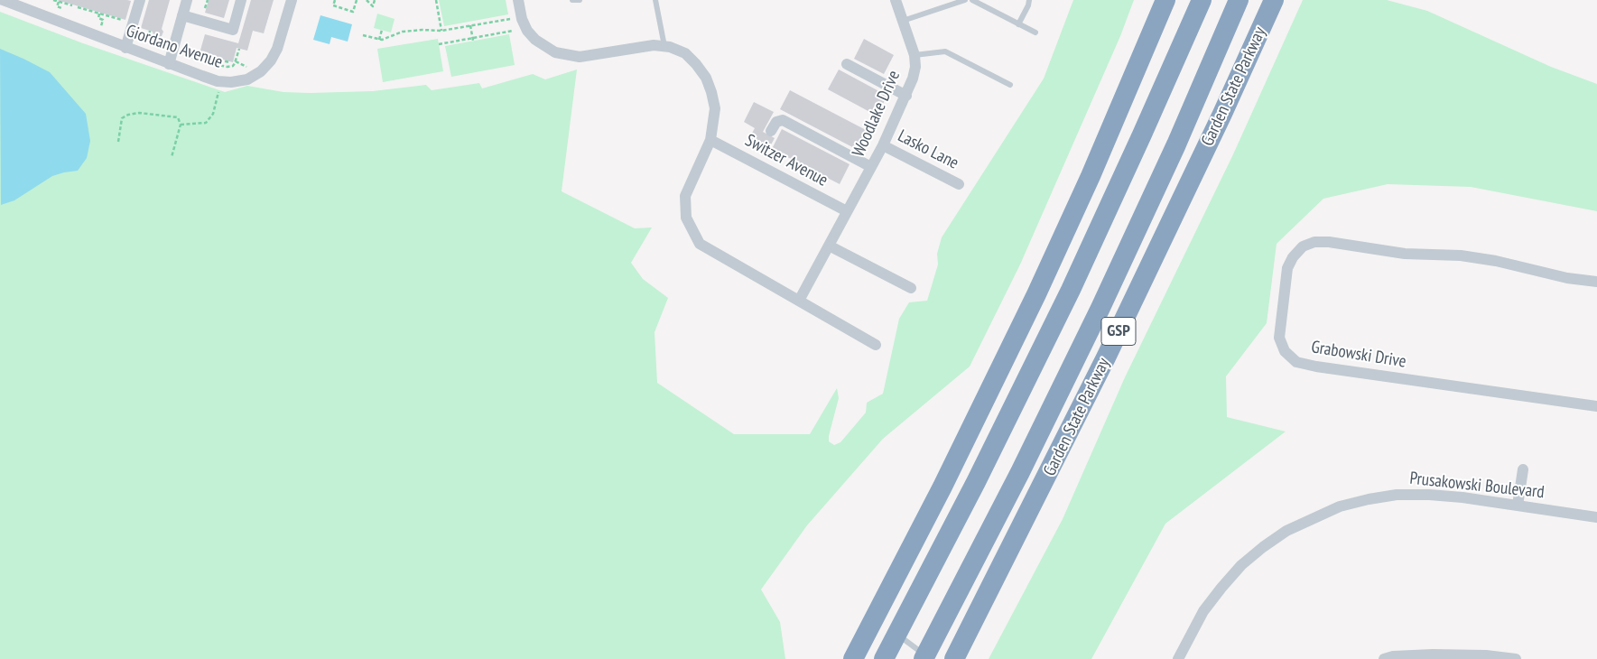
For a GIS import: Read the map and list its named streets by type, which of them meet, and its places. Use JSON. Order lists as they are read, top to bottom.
{
  "streets": {
    "highway": ["Garden State Parkway", "GSP"],
    "street": [
      "Giordano Avenue",
      "Woodlake Drive",
      "Lasko Lane",
      "Switzer Avenue",
      "Grabowski Drive",
      "Prusakowski Boulevard"
    ]
  },
  "crossings": [
    ["Woodlake Drive", "Lasko Lane"],
    ["Woodlake Drive", "Switzer Avenue"]
  ]
}
